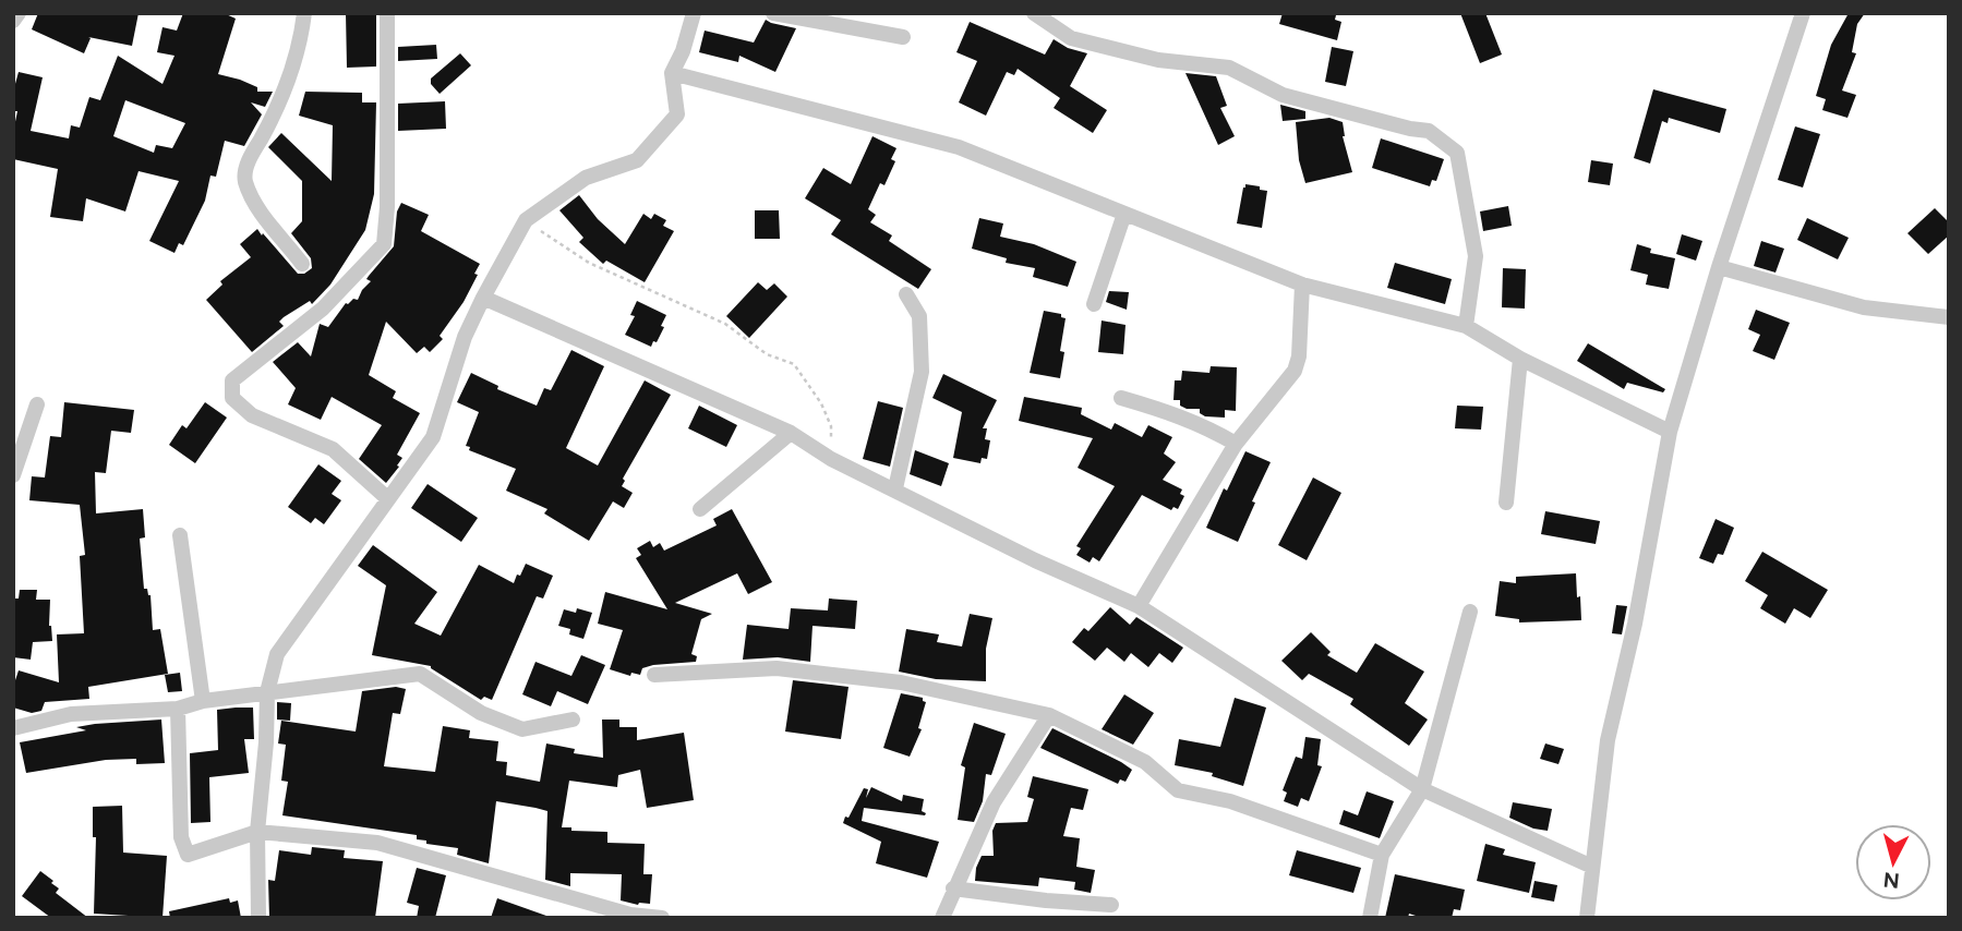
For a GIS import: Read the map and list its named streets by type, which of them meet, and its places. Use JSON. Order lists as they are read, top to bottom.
{
  "north": "bottom"
}
